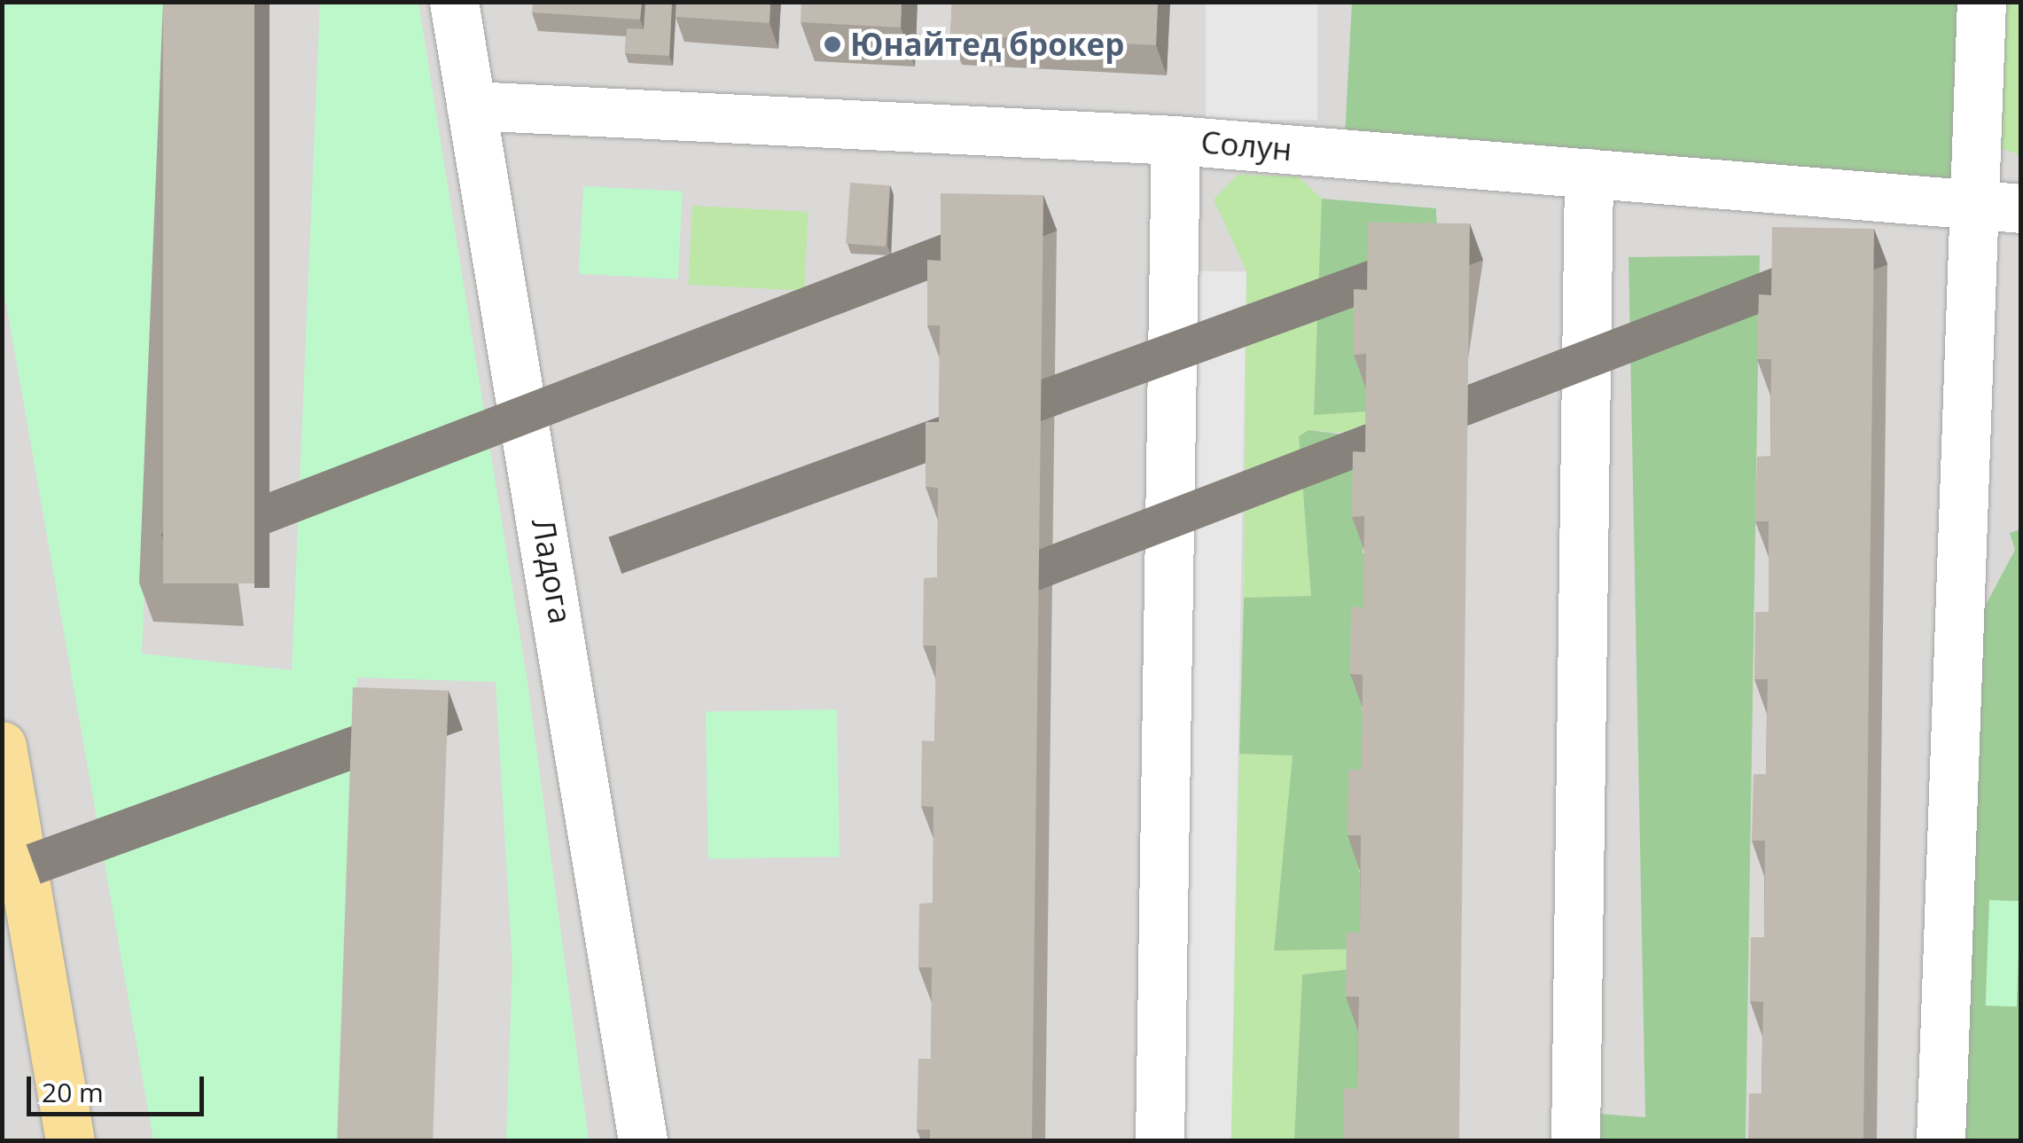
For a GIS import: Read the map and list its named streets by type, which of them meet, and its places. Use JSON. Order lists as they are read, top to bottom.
{
  "streets": {
    "street": ["Солун", "Ладога"]
  },
  "crossings": [
    ["Солун", "Ладога"]
  ],
  "places": ["Юнайтед брокер"],
  "scale_bar": "20 m"
}
